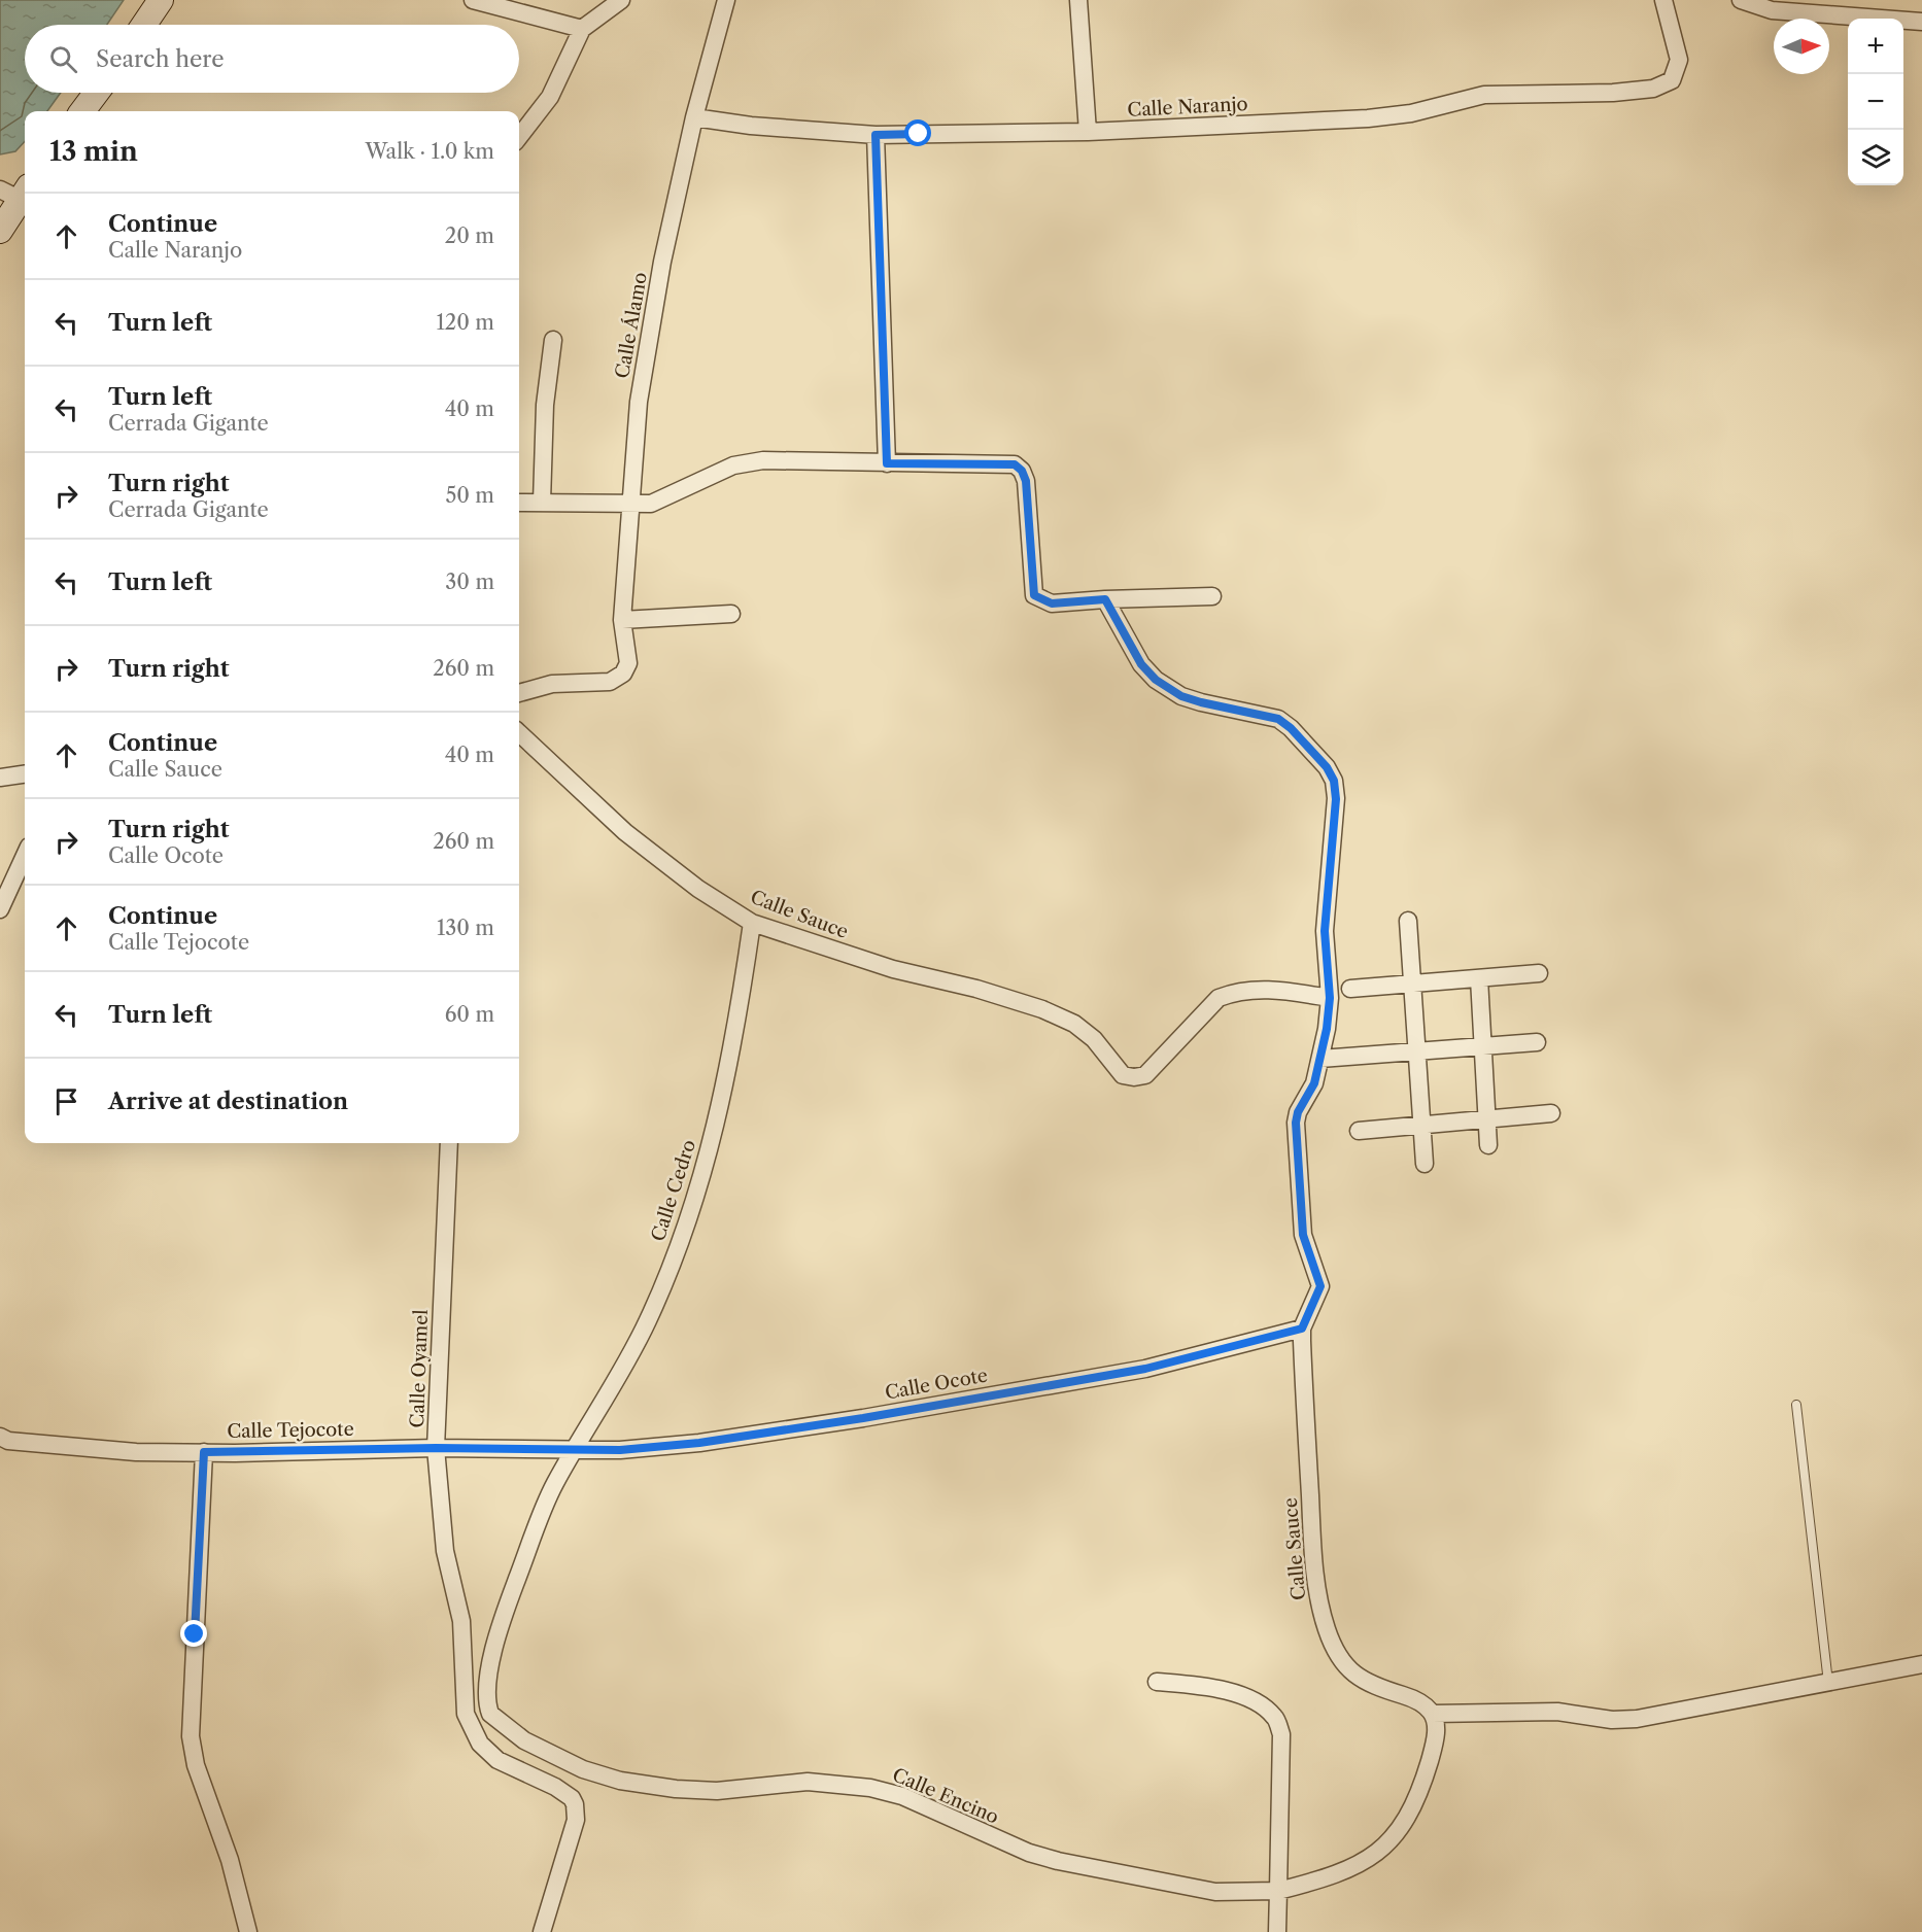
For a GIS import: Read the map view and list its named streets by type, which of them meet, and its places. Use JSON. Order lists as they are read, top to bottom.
{
  "streets": {
    "street": [
      "Calle Naranjo",
      "Calle Álamo",
      "Calle Sauce",
      "Calle Cedro",
      "Calle Oyamel",
      "Calle Ocote",
      "Calle Tejocote",
      "Calle Encino"
    ]
  },
  "crossings": [
    ["Calle Naranjo", "Calle Álamo"],
    ["Calle Sauce", "Calle Cedro"],
    ["Calle Sauce", "Calle Ocote"],
    ["Calle Cedro", "Calle Ocote"],
    ["Calle Cedro", "Calle Tejocote"],
    ["Calle Cedro", "Calle Encino"],
    ["Calle Oyamel", "Calle Tejocote"],
    ["Calle Ocote", "Calle Tejocote"]
  ],
  "north": "right",
  "page": {
    "map_buttons": ["+", "−"],
    "search": "Search here",
    "heading": ["13 min", "Walk · 1.0 km"],
    "list": [
      ["Continue", "Calle Naranjo", "20 m"],
      ["Turn left", "120 m"],
      ["Turn left", "Cerrada Gigante", "40 m"],
      ["Turn right", "Cerrada Gigante", "50 m"],
      ["Turn left", "30 m"],
      ["Turn right", "260 m"],
      ["Continue", "Calle Sauce", "40 m"],
      ["Turn right", "Calle Ocote", "260 m"],
      ["Continue", "Calle Tejocote", "130 m"],
      ["Turn left", "60 m"],
      "Arrive at destination"
    ]
  }
}
